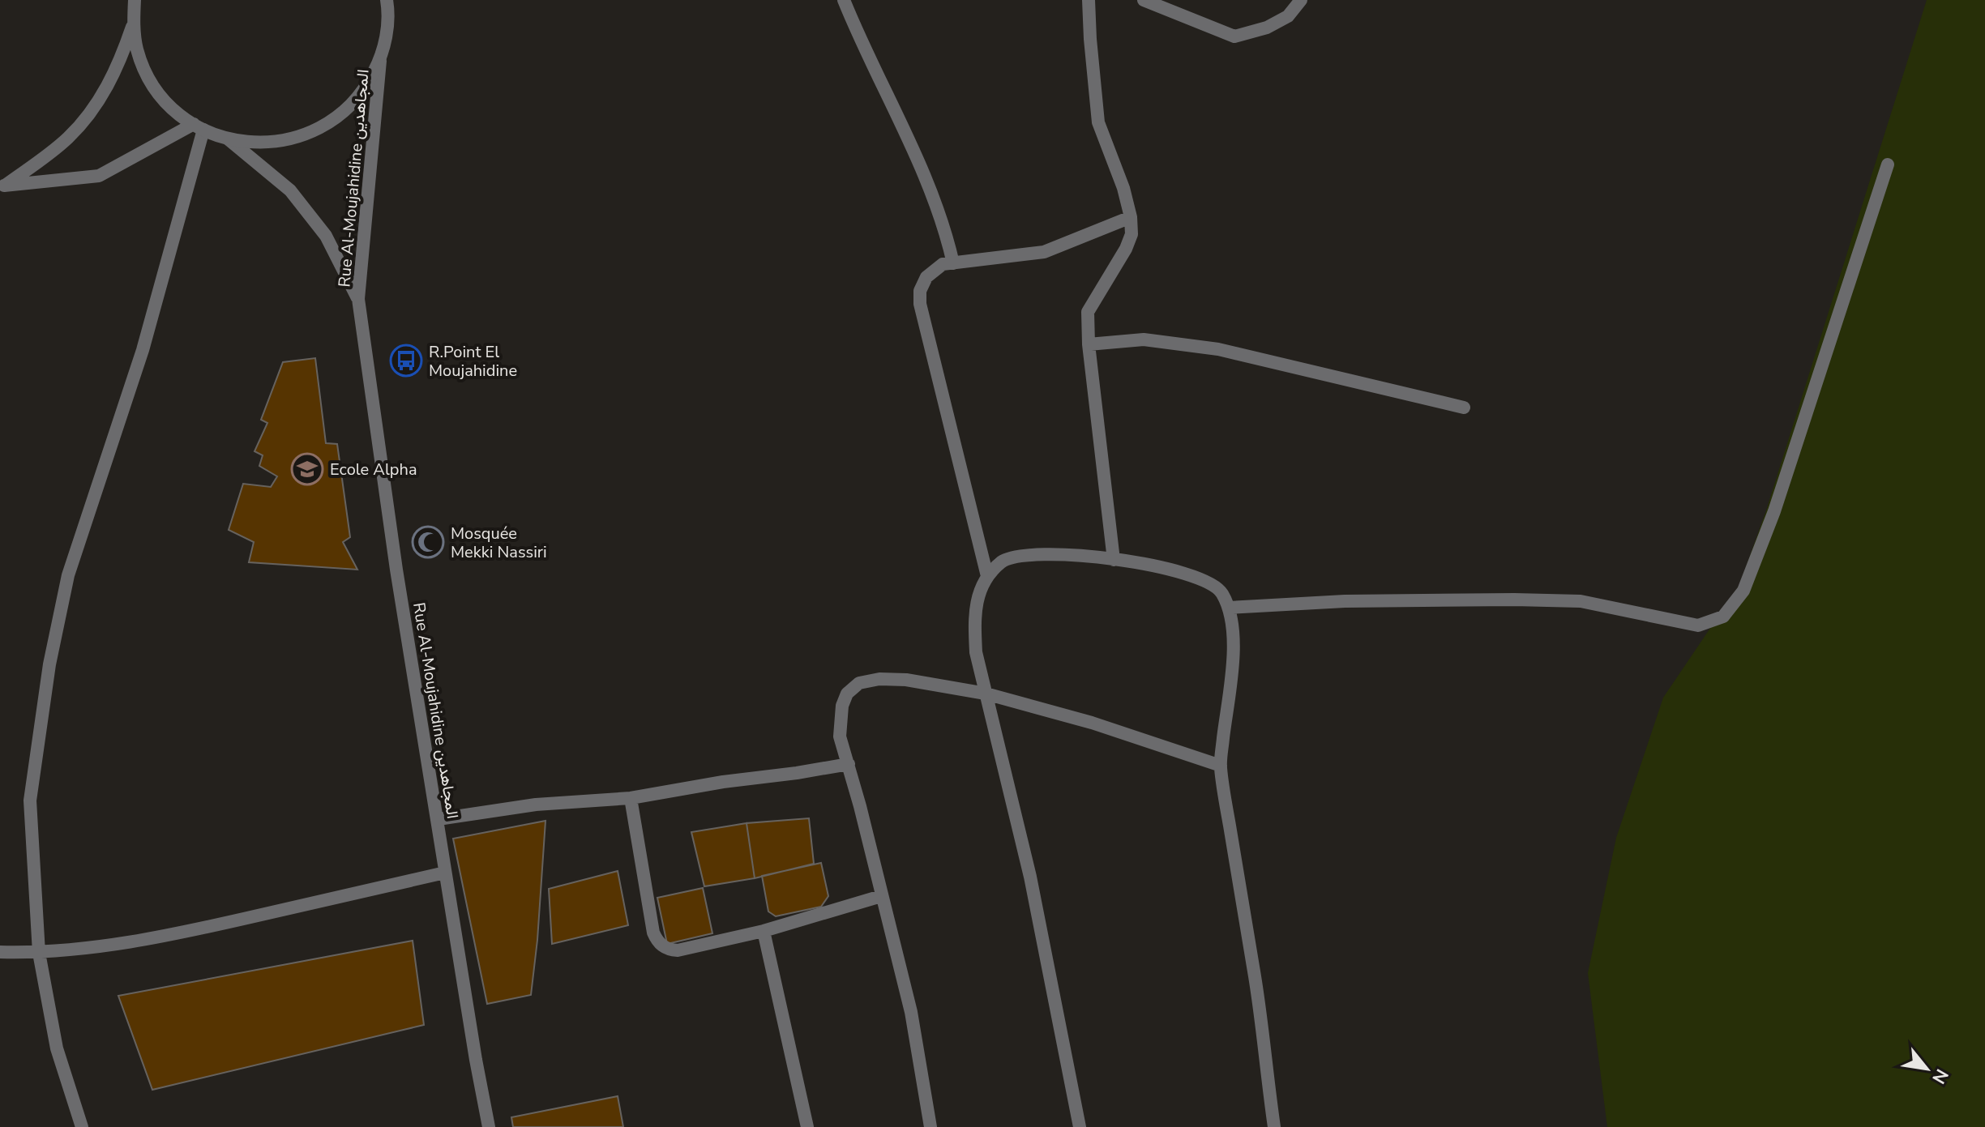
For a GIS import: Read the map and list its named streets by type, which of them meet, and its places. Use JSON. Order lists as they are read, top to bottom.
{
  "streets": {
    "street": ["Rue Al-Moujahidine المجاهدين"]
  },
  "places": {
    "bus stop": ["R.Point El Moujahidine"],
    "school or university": ["Ecole Alpha"],
    "mosque": ["Mosquée Mekki Nassiri"]
  },
  "north": "bottom right"
}
